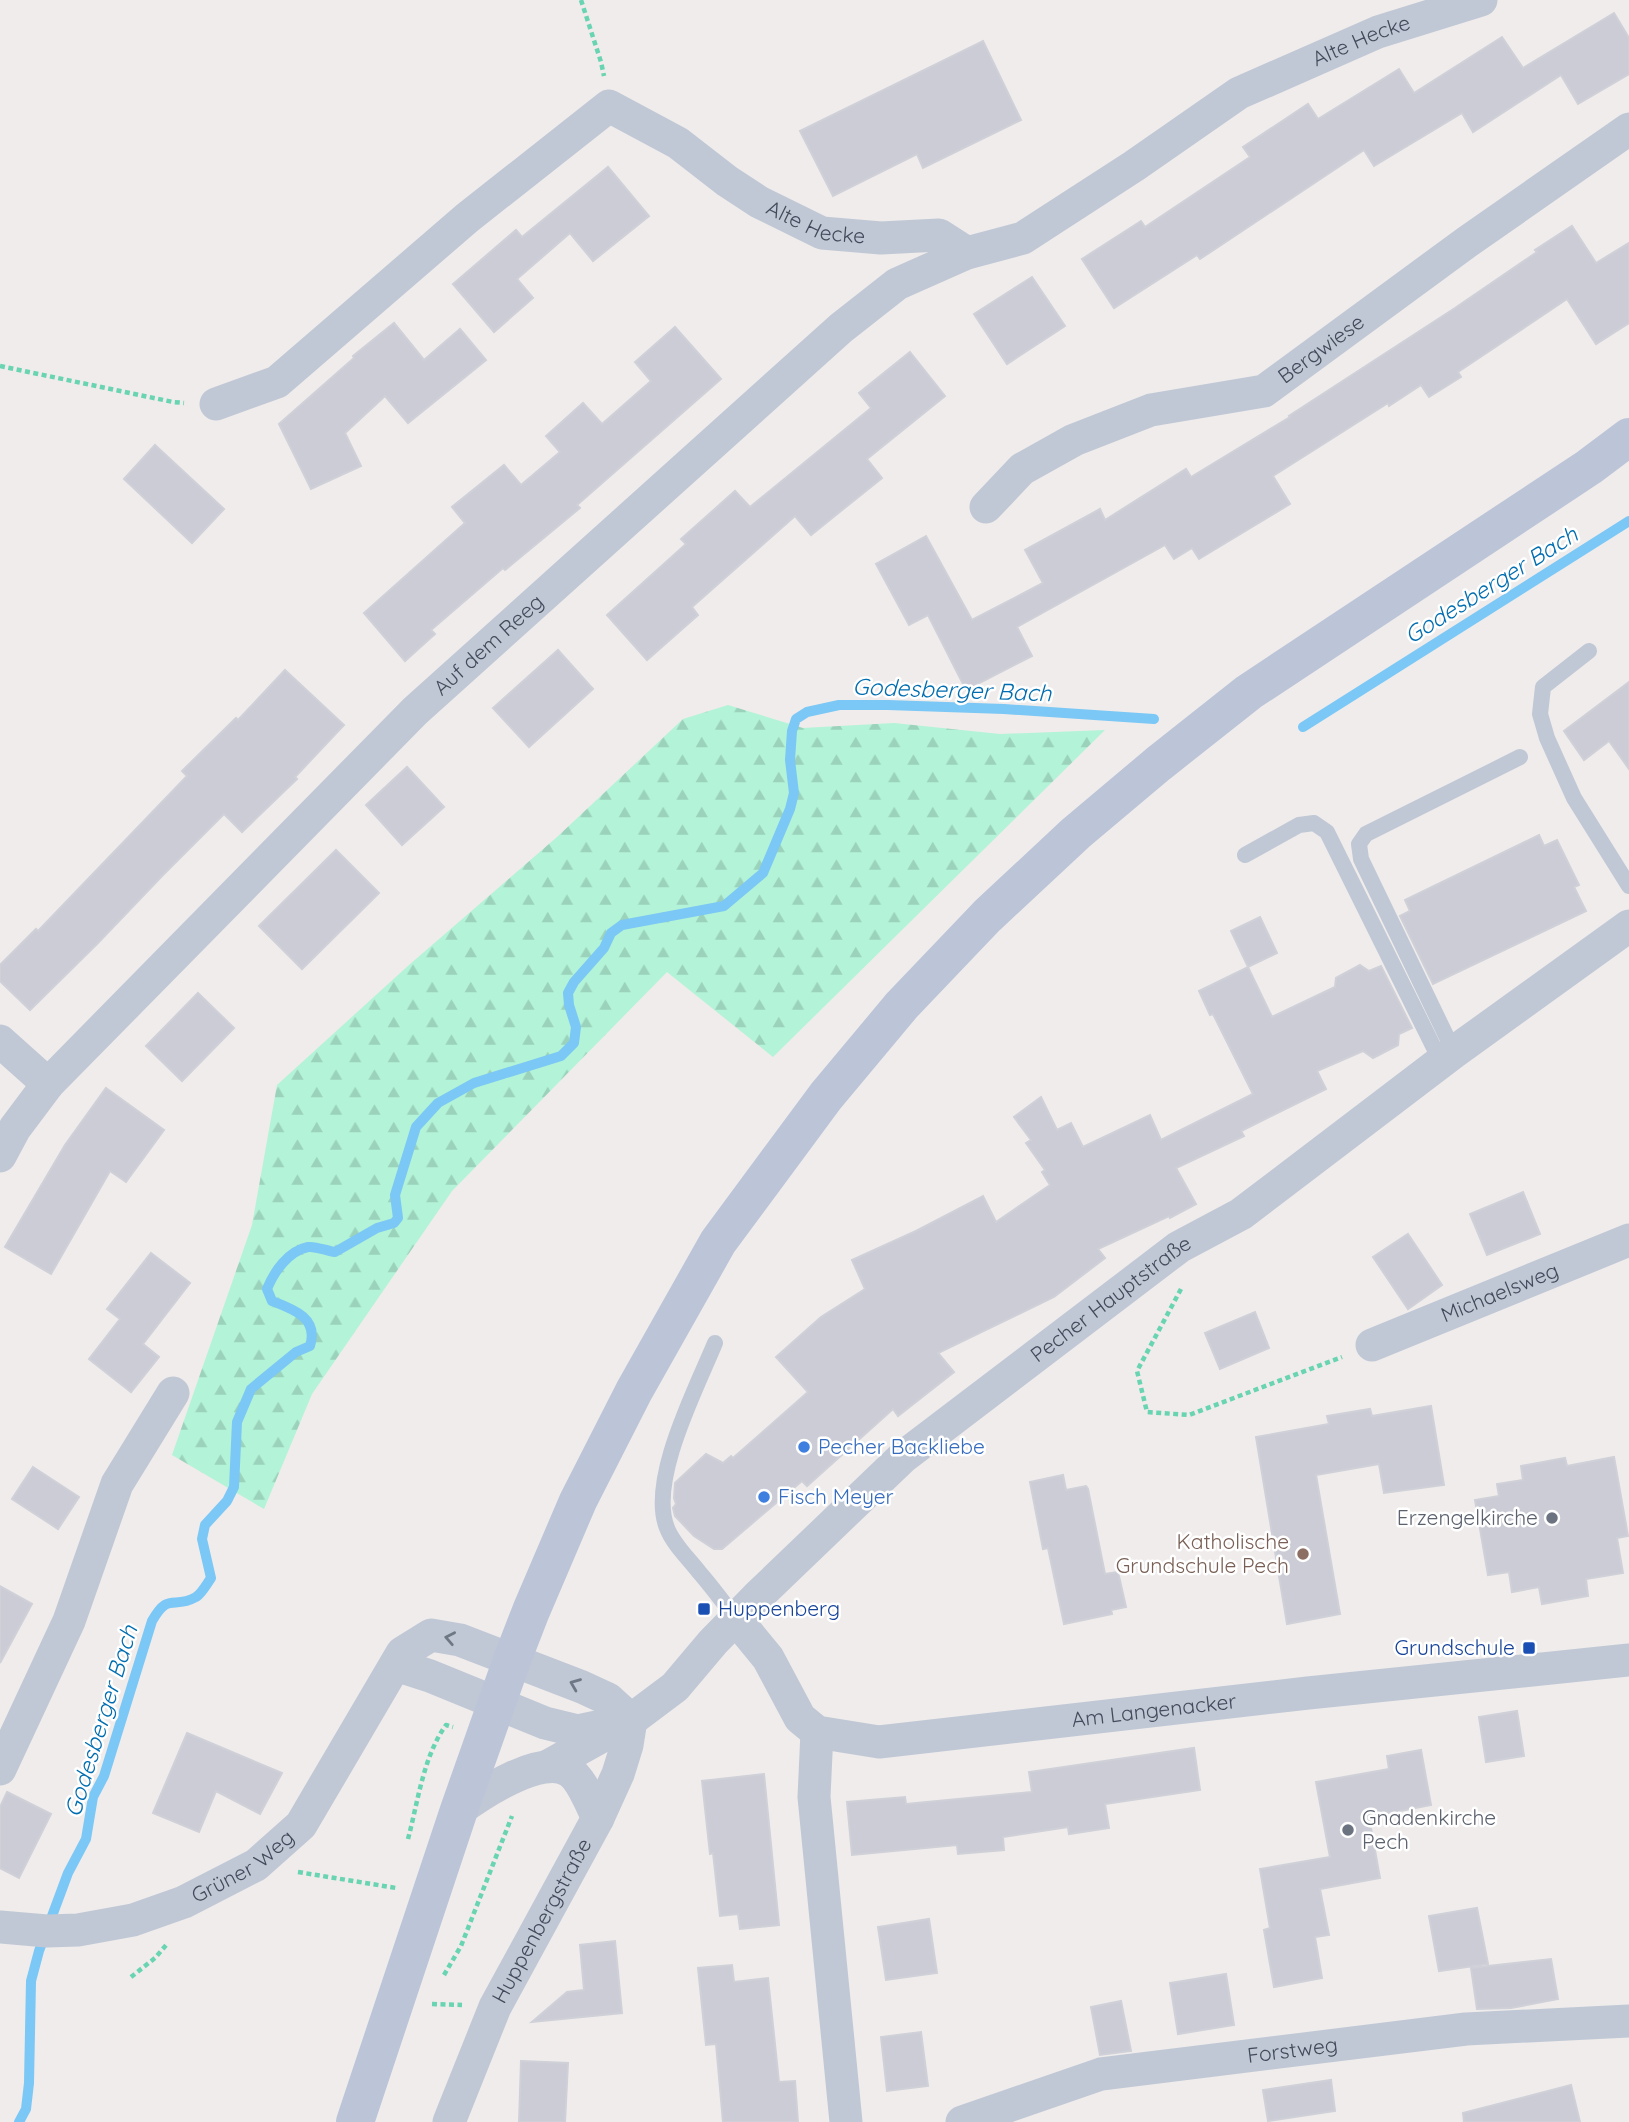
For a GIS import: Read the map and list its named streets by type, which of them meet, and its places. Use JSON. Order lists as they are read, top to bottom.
{
  "streets": {
    "street": [
      "Alte Hecke",
      "Bergwiese",
      "Auf dem Reeg",
      "Michaelsweg",
      "Pecher Hauptstraße",
      "Am Langenacker",
      "Grüner Weg",
      "Huppenbergstraße",
      "Forstweg"
    ]
  },
  "crossings": [
    ["Alte Hecke", "Auf dem Reeg"],
    ["Pecher Hauptstraße", "Huppenbergstraße"]
  ],
  "water": ["Godesberger Bach"],
  "places": {
    "other": [
      "Pecher Backliebe",
      "Fisch Meyer",
      "Erzengelkirche",
      "Katholische Grundschule Pech",
      "Gnadenkirche Pech"
    ],
    "transit": ["Huppenberg", "Grundschule"]
  }
}
